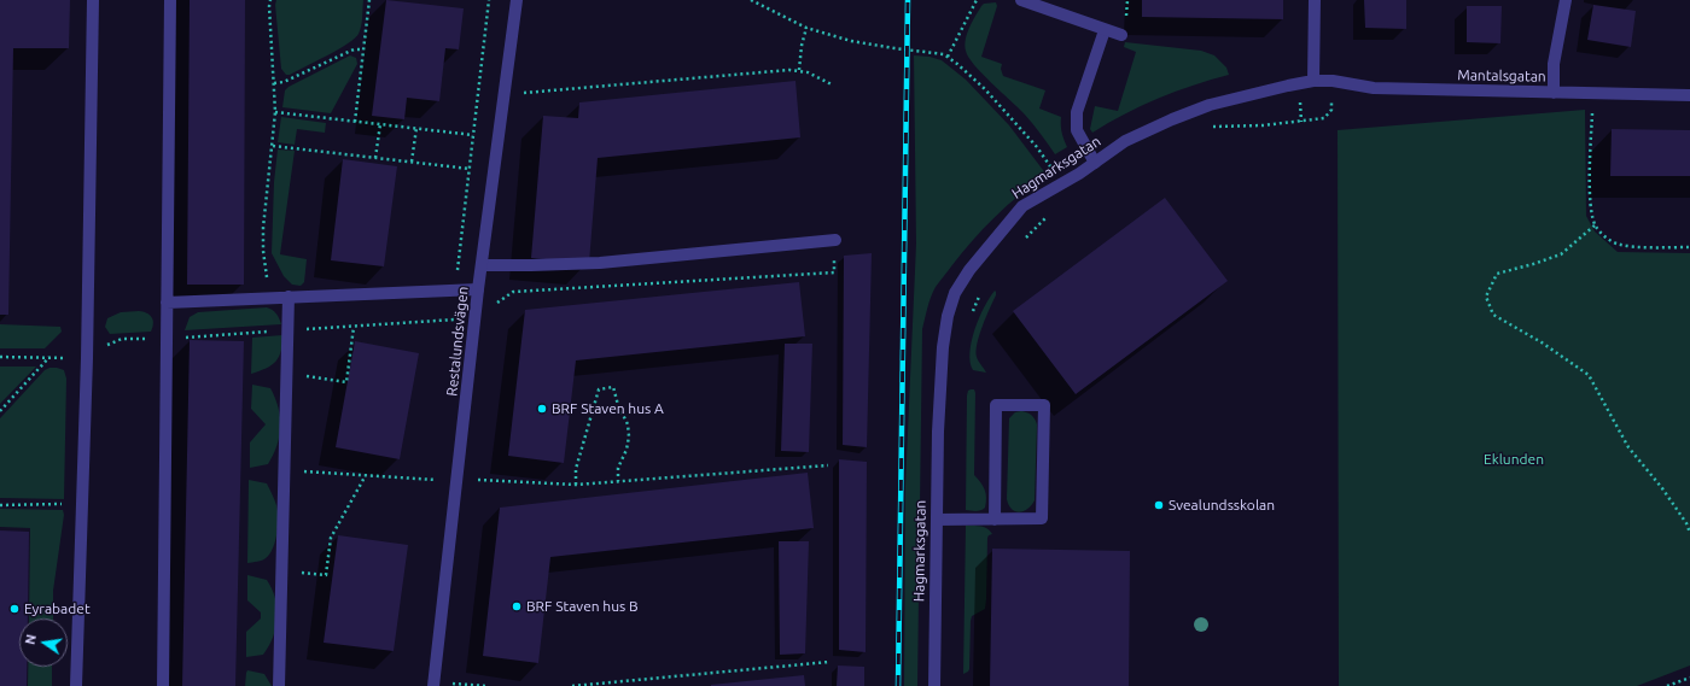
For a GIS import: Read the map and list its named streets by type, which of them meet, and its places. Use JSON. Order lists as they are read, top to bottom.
{
  "streets": {
    "street": ["Mantalsgatan", "Hagmarksgatan", "Restalundsvägen"]
  },
  "crossings": [
    ["Mantalsgatan", "Hagmarksgatan"]
  ],
  "parks": ["Eklunden"],
  "places": [
    "BRF Staven hus A",
    "Svealundsskolan",
    "BRF Staven hus B",
    "Eyrabadet"
  ],
  "north": "left"
}
